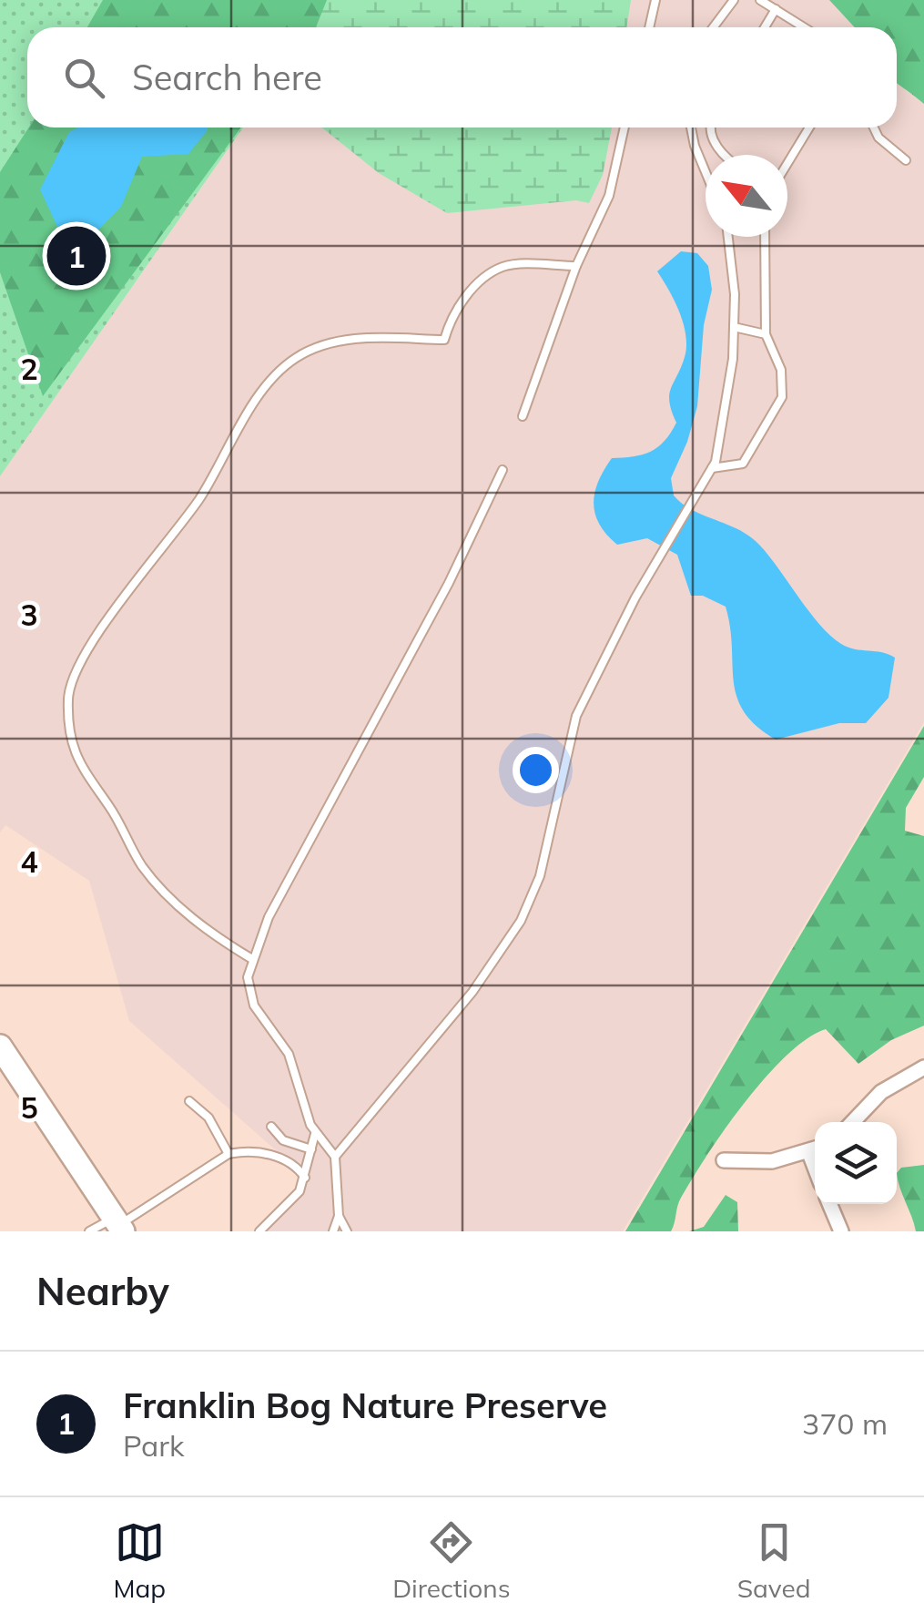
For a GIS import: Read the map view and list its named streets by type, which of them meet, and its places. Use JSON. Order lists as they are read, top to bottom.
{
  "north": "top left",
  "page": {
    "search": "Search here",
    "pins": "1",
    "heading": "Nearby",
    "list": [
      {
        "mark": "1",
        "name": "Franklin Bog Nature Preserve",
        "note": "Park",
        "value": "370 m"
      }
    ],
    "nav": ["Map", "Directions", "Saved"]
  },
  "grid": {
    "rows": [
      "2",
      "3",
      "4",
      "5"
    ]
  }
}
